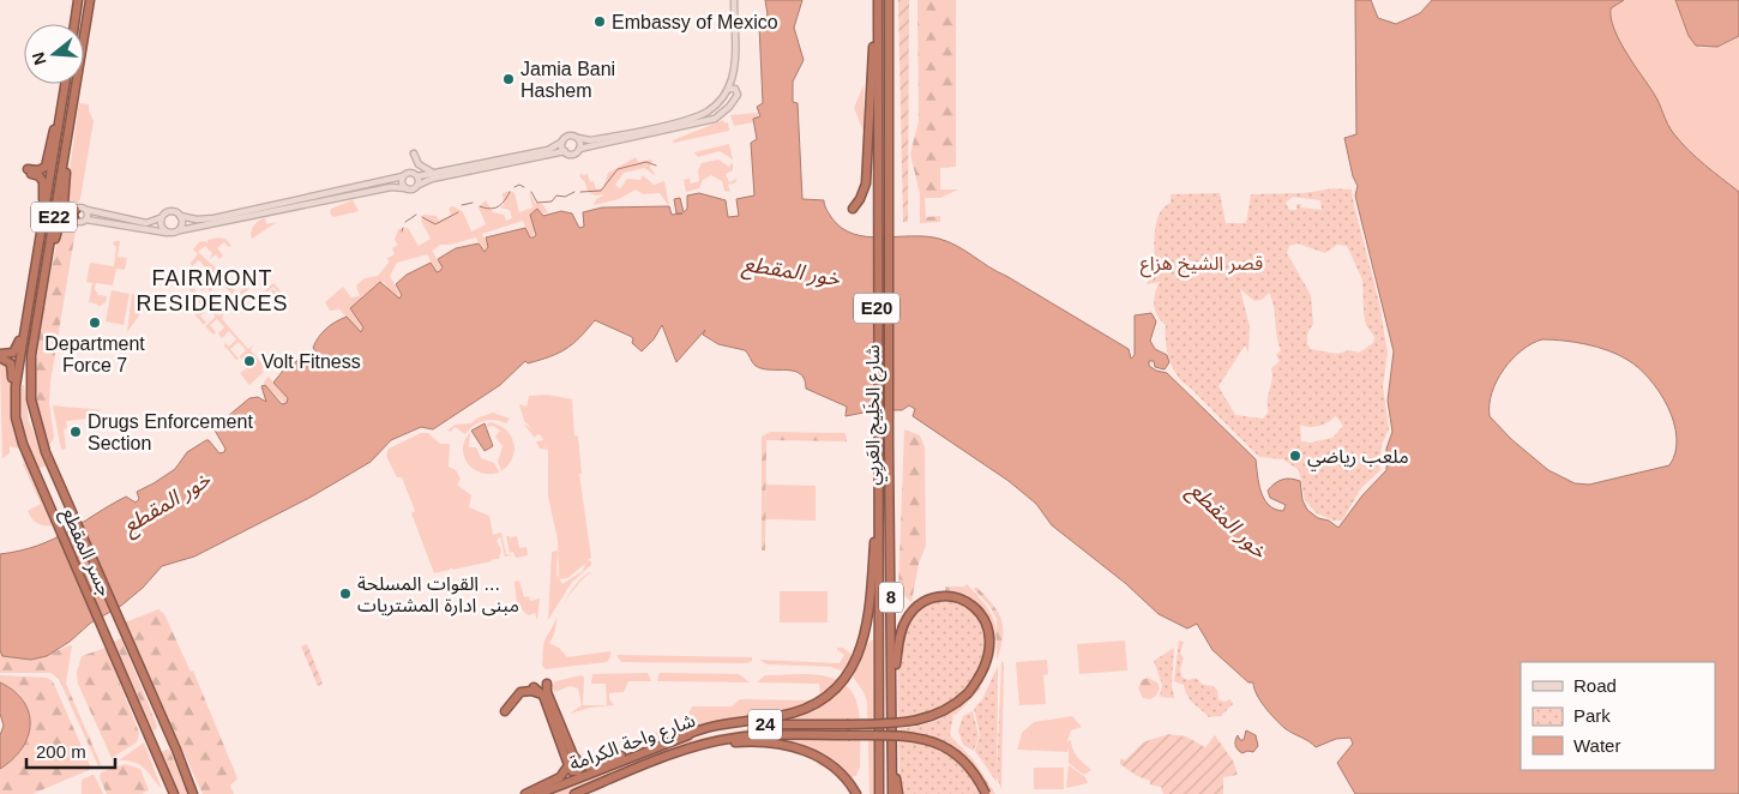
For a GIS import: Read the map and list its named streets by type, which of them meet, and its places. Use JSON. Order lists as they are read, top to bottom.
{
  "streets": {
    "highway": [
      "E22",
      "E20",
      "شارع الخَلِيج العَربِي",
      "جسر المقطع",
      "8",
      "24",
      "شارع واحة الكرامة"
    ]
  },
  "crossings": [
    ["E22", "جسر المقطع"],
    ["شارع الخَلِيج العَربِي", "شارع واحة الكرامة"]
  ],
  "districts": ["FAIRMONT RESIDENCES"],
  "water": ["خور المقطع"],
  "parks": ["قصر الشيخ هزاع"],
  "places": [
    "Embassy of Mexico",
    "Jamia Bani Hashem",
    "Department Force 7",
    "Volt Fitness",
    "Drugs Enforcement Section",
    "ملعب رياضي",
    "القوات المسلحة ... مبنى ادارة المشتريات"
  ],
  "legend": ["Road", "Park", "Water"],
  "scale_bar": "200 m",
  "north": "left"
}
